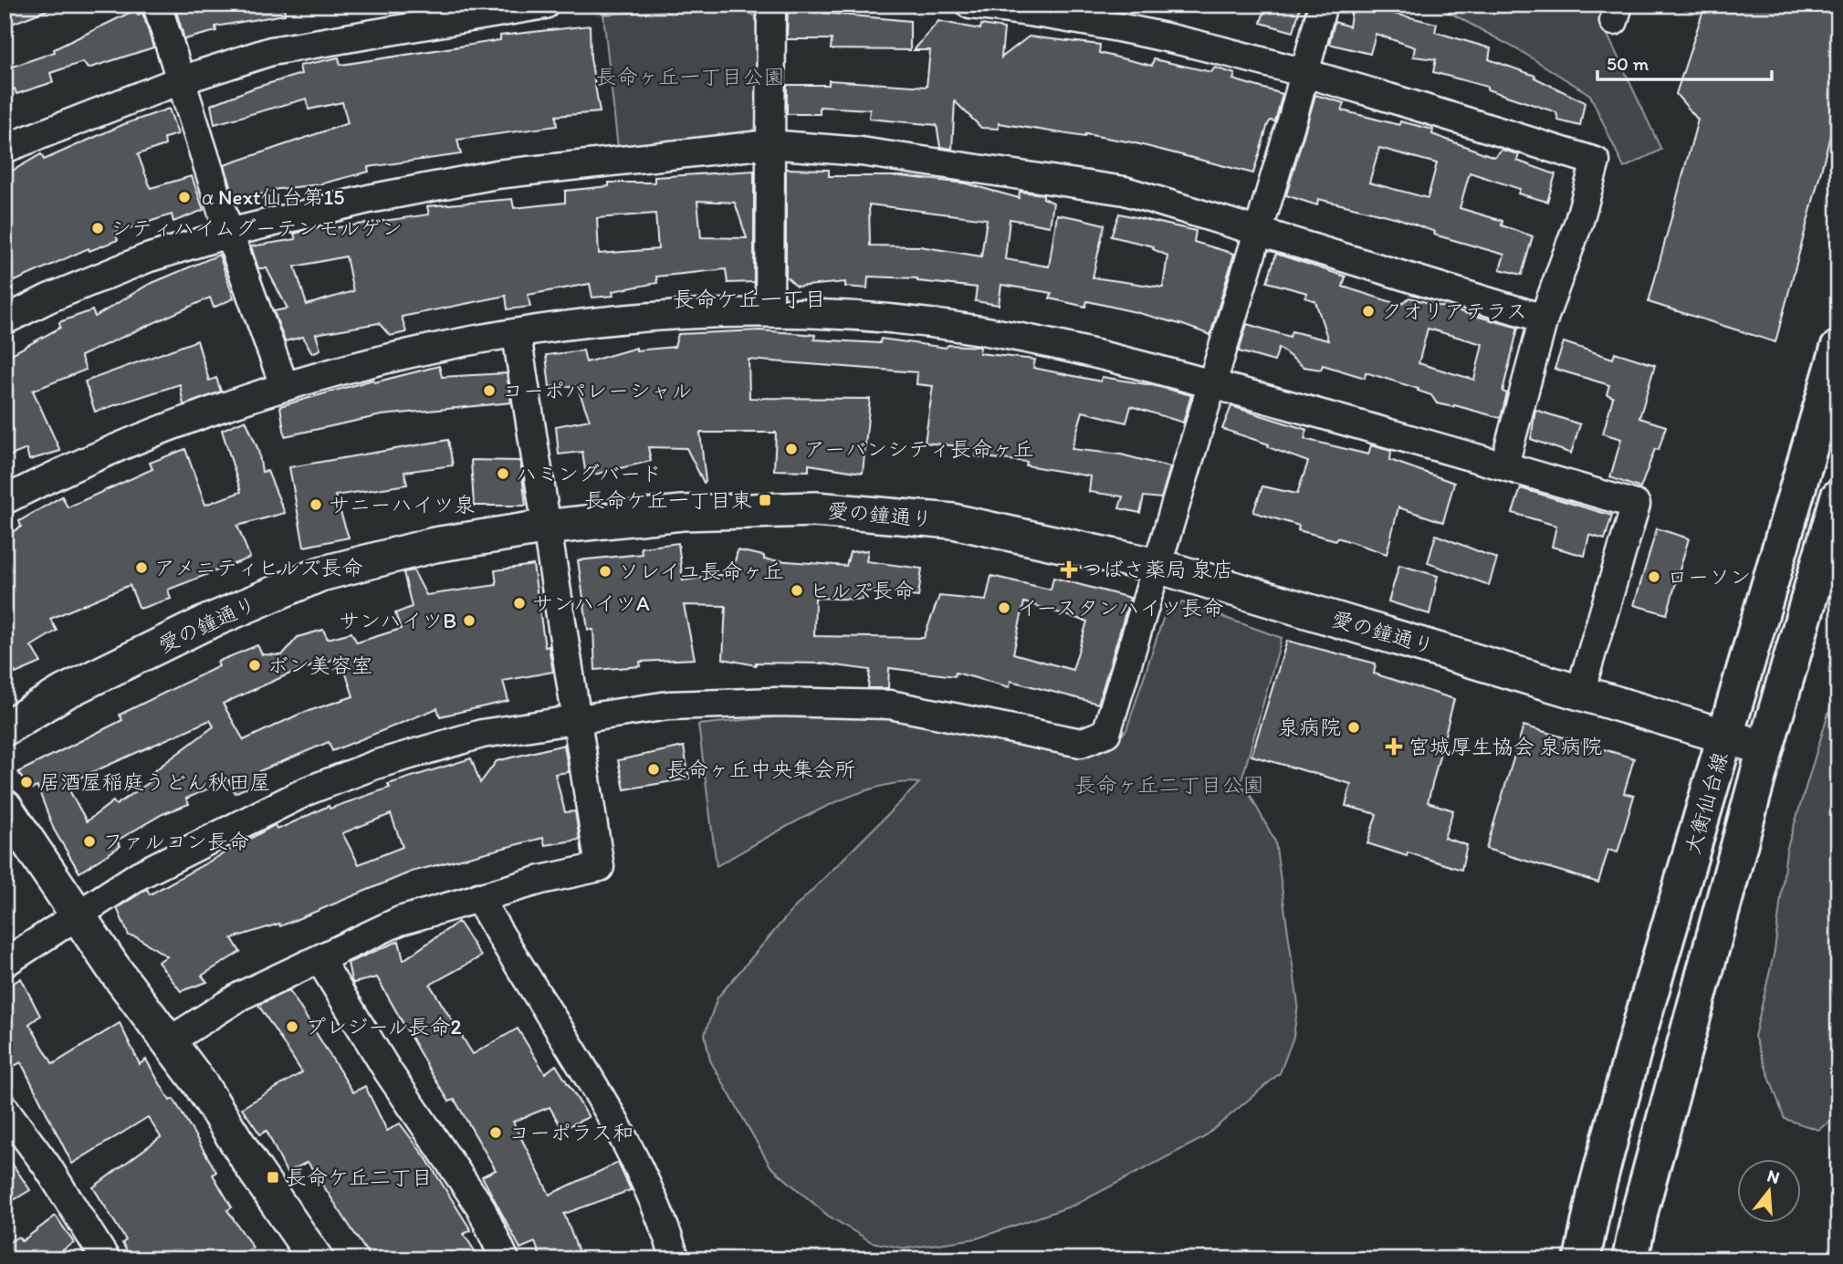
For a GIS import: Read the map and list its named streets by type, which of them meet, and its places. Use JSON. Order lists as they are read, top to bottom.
{
  "streets": {
    "main road": ["大衡仙台線"],
    "street": ["愛の鐘通り"]
  },
  "crossings": [
    ["愛の鐘通り", "大衡仙台線"]
  ],
  "districts": ["長命ケ丘一丁目"],
  "parks": ["長命ヶ丘一丁目公園", "長命ヶ丘二丁目公園"],
  "places": {
    "other": [
      "αNext仙台第15",
      "シティハイムグーテンモルゲン",
      "クオリアテラス",
      "コーポパレーシャル",
      "アーバンシティ長命ヶ丘",
      "ハミングバード",
      "サニーハイツ泉",
      "アメニティヒルズ長命",
      "ソレイユ長命ヶ丘",
      "ローソン",
      "ヒルズ長命",
      "サンハイツA",
      "イースタンハイツ長命",
      "サンハイツB",
      "ボン美容室",
      "泉病院",
      "長命ヶ丘中央集会所",
      "居酒屋稲庭うどん秋田屋",
      "ファルコン長命",
      "プレジール長命2",
      "コーポラス和"
    ],
    "transit": ["長命ケ丘一丁目東", "長命ケ丘二丁目"],
    "health": ["つばさ薬局 泉店", "宮城厚生協会 泉病院"]
  },
  "scale_bar": "50 m",
  "north": "top"
}
